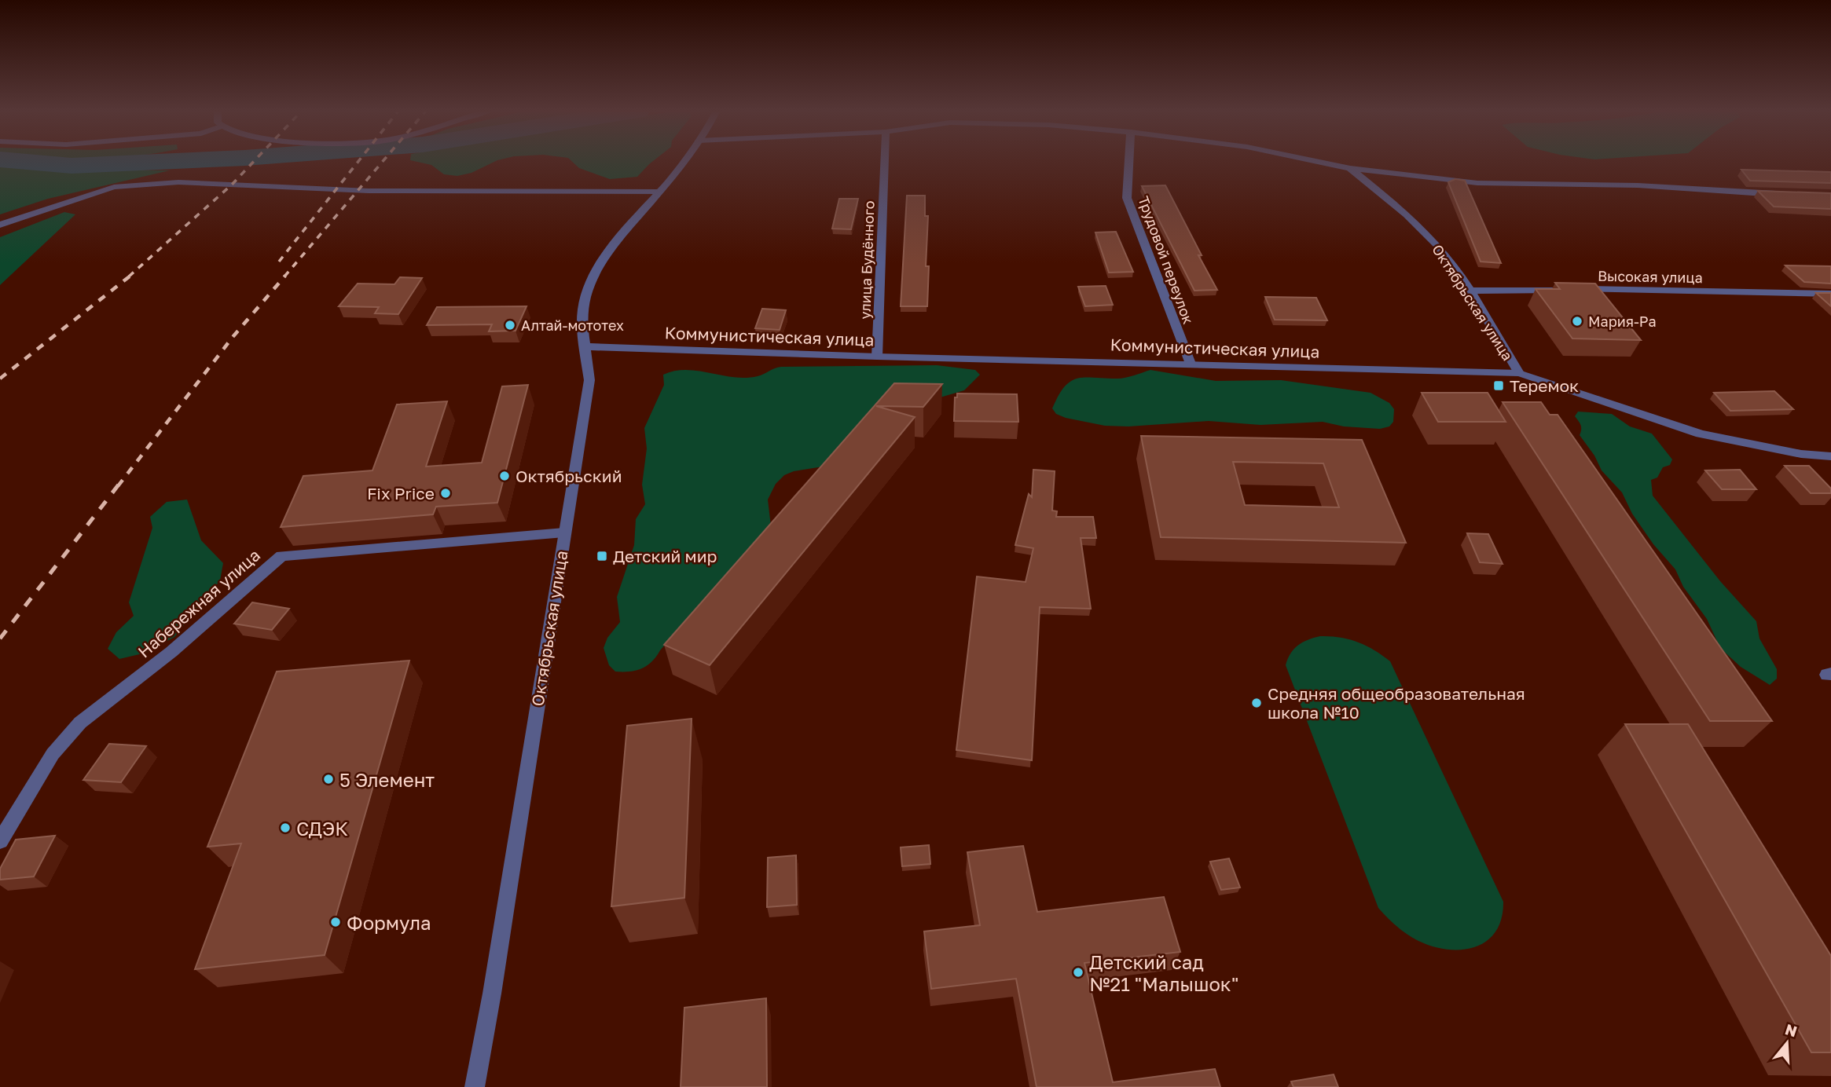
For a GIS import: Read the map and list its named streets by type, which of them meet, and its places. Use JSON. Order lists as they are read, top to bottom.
{
  "streets": {
    "street": [
      "улица Будённого",
      "Трудовой переулок",
      "Высокая улица",
      "Октябрьская улица",
      "Коммунистическая улица",
      "Набережная улица"
    ]
  },
  "crossings": [
    ["улица Будённого", "Коммунистическая улица"],
    ["Трудовой переулок", "Коммунистическая улица"],
    ["Высокая улица", "Октябрьская улица"],
    ["Октябрьская улица", "Коммунистическая улица"],
    ["Октябрьская улица", "Набережная улица"]
  ],
  "places": {
    "other": [
      "Мария-Ра",
      "Алтай-мототех",
      "Октябрьский",
      "Fix Price",
      "Средняя общеобразовательная школа №10",
      "5 Элемент",
      "СДЭК",
      "Формула",
      "Детский сад №21 \"Малышок\""
    ],
    "transit": ["Теремок", "Детский мир"]
  },
  "north": "top"
}
